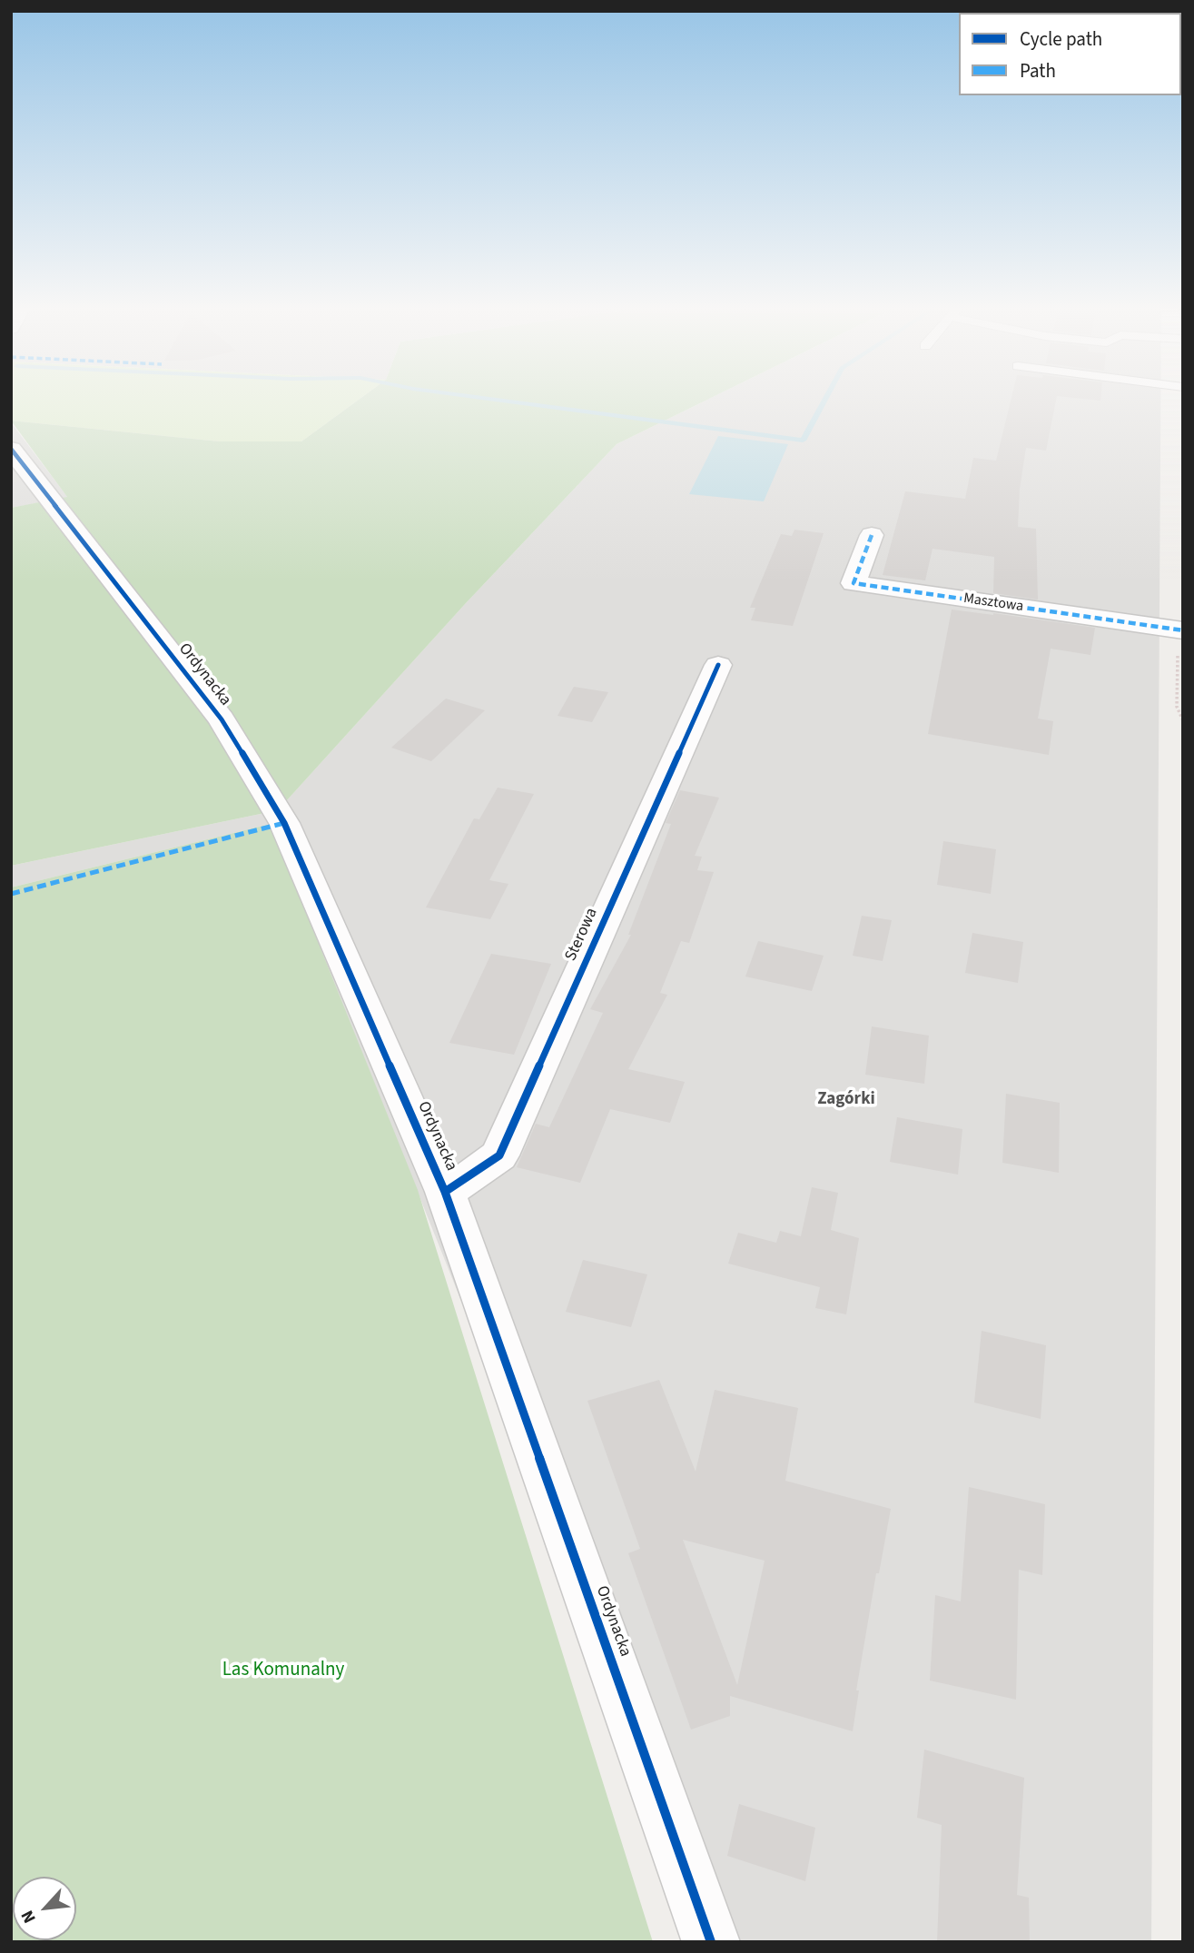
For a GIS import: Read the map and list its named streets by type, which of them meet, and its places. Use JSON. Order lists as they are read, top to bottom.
{
  "streets": {
    "street": ["Masztowa", "Ordynacka", "Sterowa"]
  },
  "crossings": [
    ["Ordynacka", "Sterowa"]
  ],
  "districts": ["Zagórki"],
  "parks": ["Las Komunalny"],
  "legend": ["Cycle path", "Path"],
  "north": "bottom left"
}
